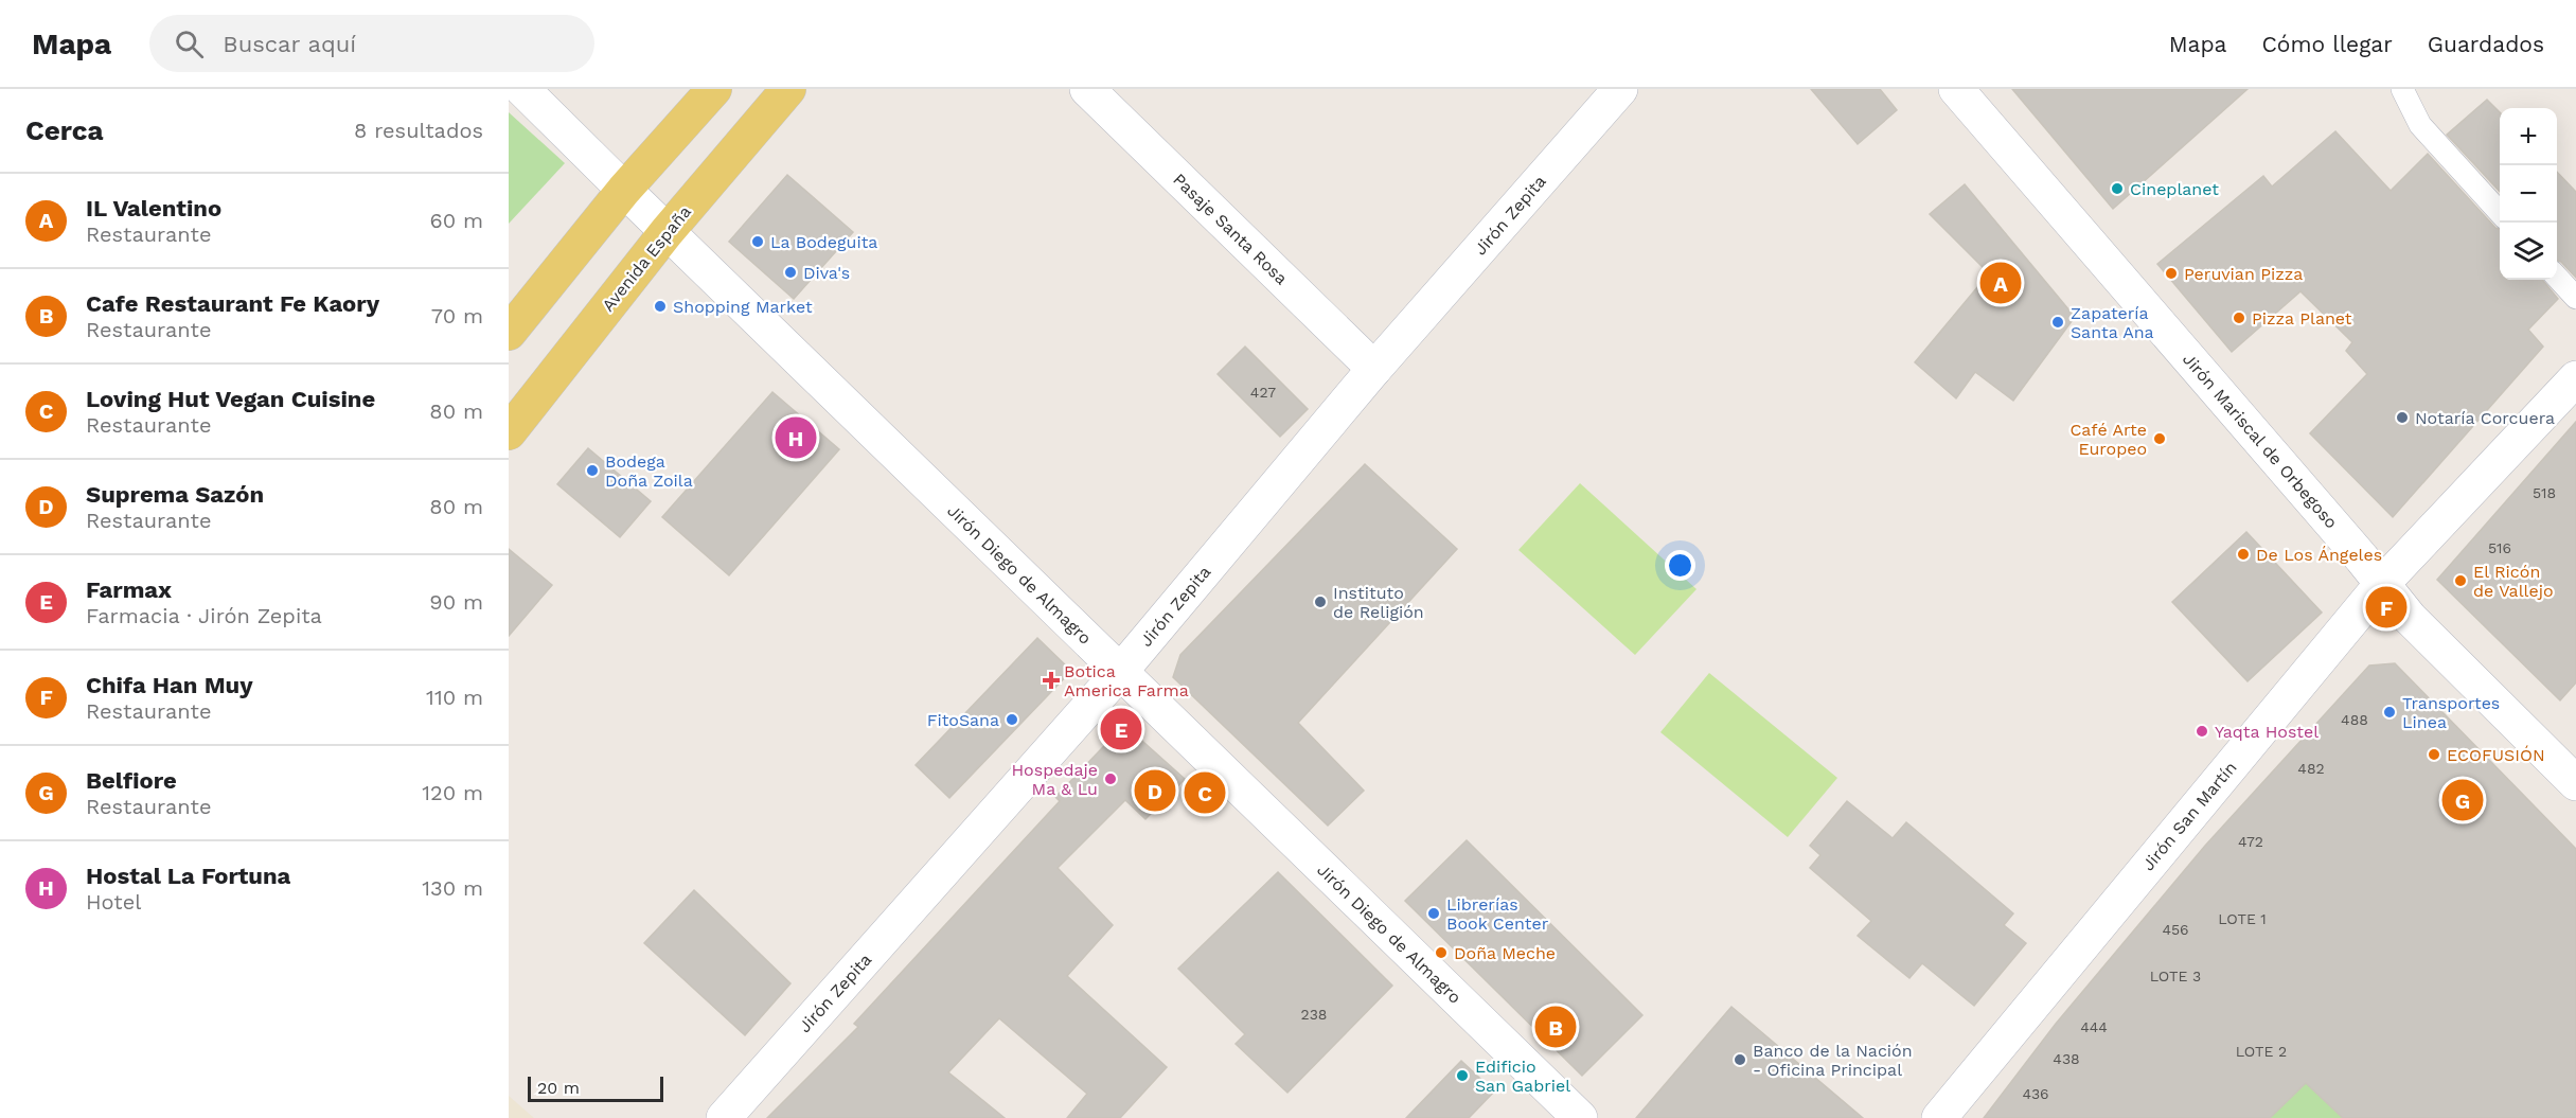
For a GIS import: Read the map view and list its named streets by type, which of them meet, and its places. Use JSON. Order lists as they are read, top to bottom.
{
  "streets": {
    "main road": ["Avenida España"],
    "street": [
      "Jirón Zepita",
      "Pasaje Santa Rosa",
      "Jirón Mariscal de Orbegoso",
      "Jirón Diego de Almagro",
      "Jirón San Martín"
    ]
  },
  "crossings": [
    ["Jirón Zepita", "Pasaje Santa Rosa"],
    ["Jirón Zepita", "Jirón Diego de Almagro"],
    ["Avenida España", "Jirón Diego de Almagro"],
    ["Jirón Mariscal de Orbegoso", "Jirón San Martín"]
  ],
  "places": {
    "other": [
      "Cineplanet",
      "La Bodeguita",
      "Diva's",
      "Peruvian Pizza",
      "Shopping Market",
      "Pizza Planet",
      "Zapatería Santa Ana",
      "Notaría Corcuera",
      "Café Arte Europeo",
      "Bodega Doña Zoila",
      "De Los Ángeles",
      "El Ricón de Vallejo",
      "Instituto de Religión",
      "Transportes Linea",
      "FitoSana",
      "Yaqta Hostel",
      "ECOFUSIÓN",
      "Hospedaje Ma & Lu",
      "Librerías Book Center",
      "Doña Meche",
      "Banco de la Nación - Oficina Principal",
      "Edificio San Gabriel"
    ],
    "health": ["Botica America Farma"]
  },
  "house_numbers": [
    "427",
    "518",
    "516",
    "488",
    "482",
    "472",
    "LOTE 1",
    "456",
    "LOTE 3",
    "238",
    "444",
    "LOTE 2",
    "438",
    "436"
  ],
  "scale_bar": "20 m",
  "page": {
    "header": "Mapa",
    "search": "Buscar aquí",
    "nav": ["Mapa", "Cómo llegar", "Guardados"],
    "heading": ["Cerca", "8 resultados"],
    "map_buttons": ["+", "−"],
    "list": [
      {
        "mark": "A",
        "name": "IL Valentino",
        "note": "Restaurante",
        "value": "60 m"
      },
      {
        "mark": "B",
        "name": "Cafe Restaurant Fe Kaory",
        "note": "Restaurante",
        "value": "70 m"
      },
      {
        "mark": "C",
        "name": "Loving Hut Vegan Cuisine",
        "note": "Restaurante",
        "value": "80 m"
      },
      {
        "mark": "D",
        "name": "Suprema Sazón",
        "note": "Restaurante",
        "value": "80 m"
      },
      {
        "mark": "E",
        "name": "Farmax",
        "note": "Farmacia · Jirón Zepita",
        "value": "90 m"
      },
      {
        "mark": "F",
        "name": "Chifa Han Muy",
        "note": "Restaurante",
        "value": "110 m"
      },
      {
        "mark": "G",
        "name": "Belfiore",
        "note": "Restaurante",
        "value": "120 m"
      },
      {
        "mark": "H",
        "name": "Hostal La Fortuna",
        "note": "Hotel",
        "value": "130 m"
      }
    ],
    "pins": [
      "A",
      "H",
      "F",
      "E",
      "D",
      "C",
      "G",
      "B"
    ],
    "scale": "20 m"
  }
}
